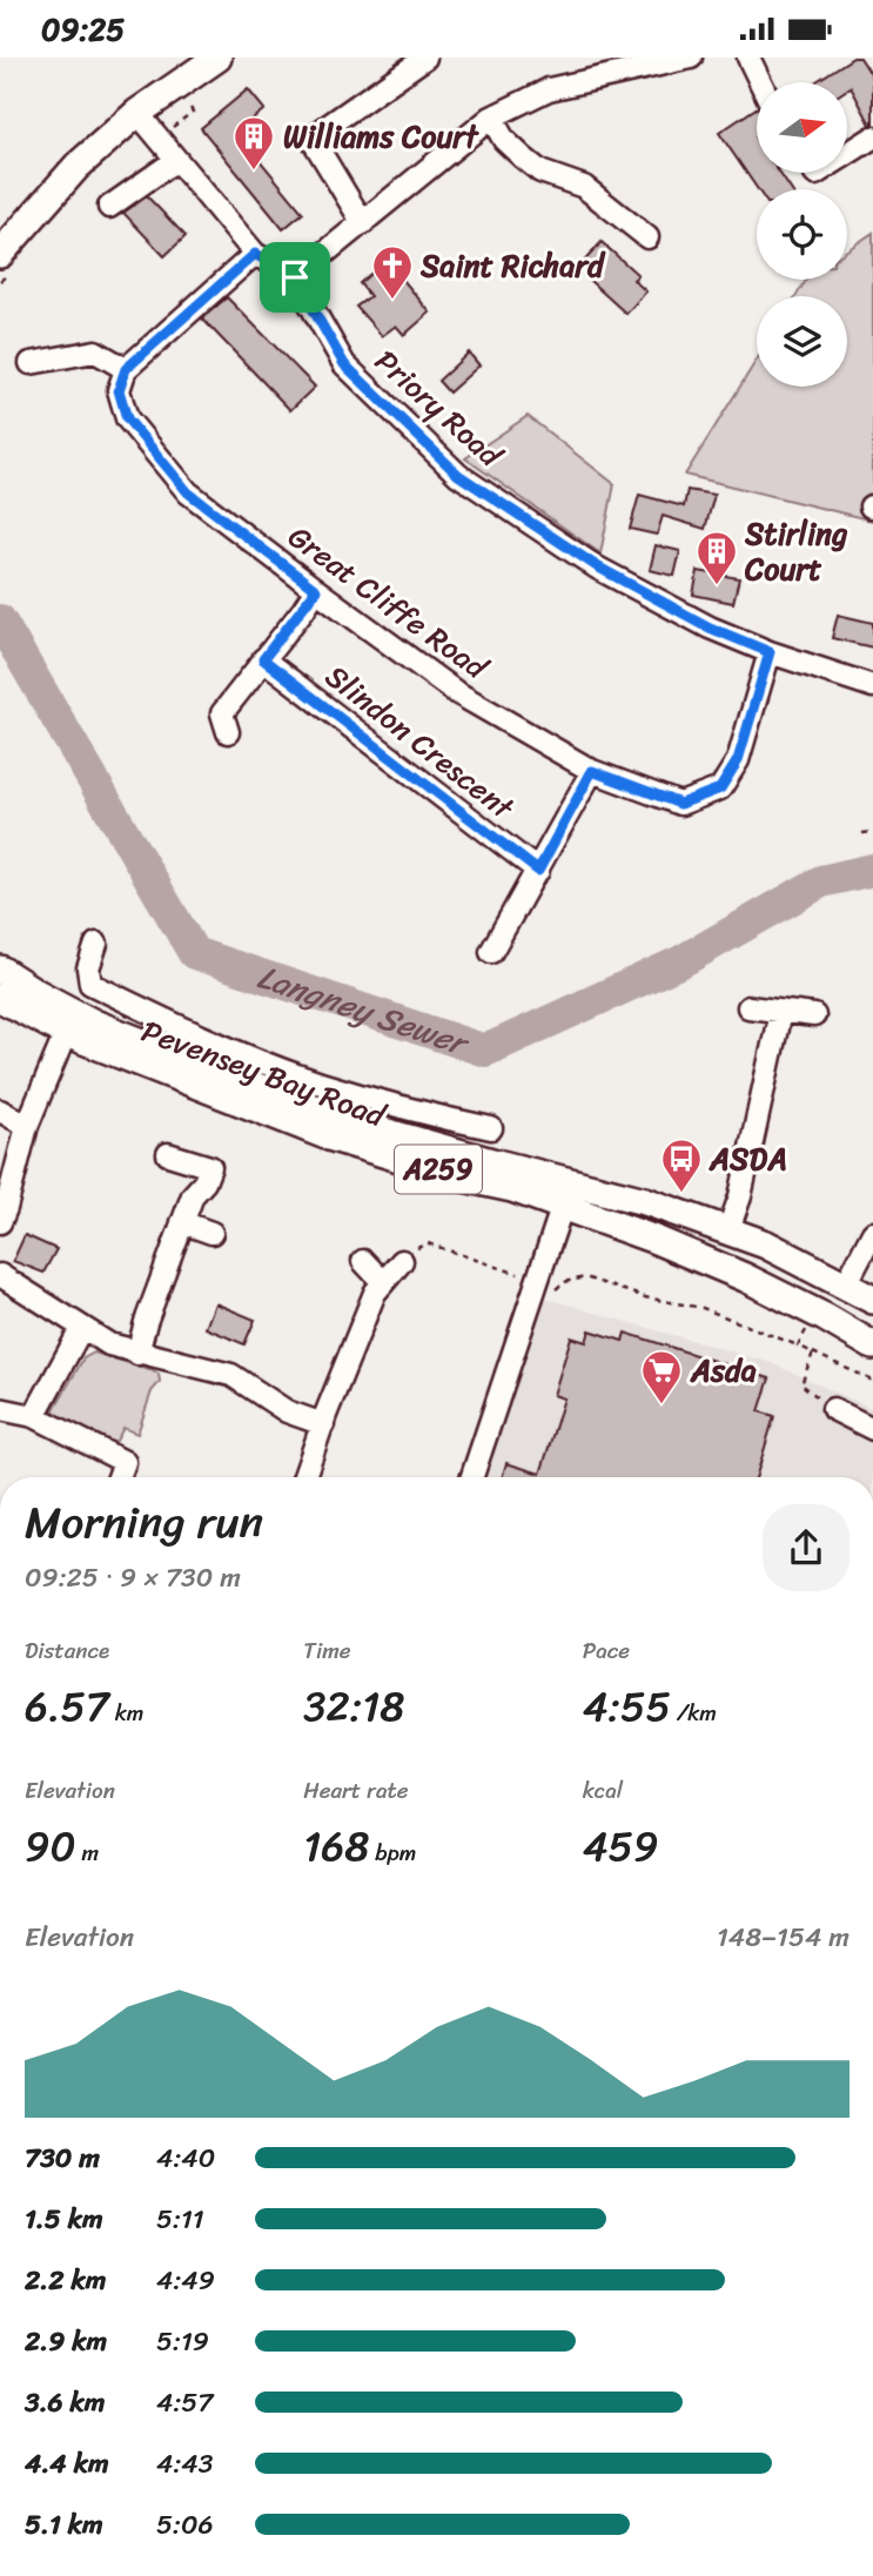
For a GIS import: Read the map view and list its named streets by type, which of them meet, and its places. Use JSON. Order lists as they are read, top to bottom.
{
  "streets": {
    "main road": ["Pevensey Bay Road", "A259"],
    "street": ["Priory Road", "Great Cliffe Road", "Slindon Crescent"]
  },
  "crossings": [
    ["Priory Road", "Great Cliffe Road"]
  ],
  "water": ["Langney Sewer"],
  "places": {
    "building": ["Williams Court", "Stirling Court"],
    "church": ["Saint Richard"],
    "bus stop": ["ASDA"],
    "supermarket": ["Asda"]
  },
  "north": "right",
  "page": {
    "status": "09:25",
    "heading": ["Morning run", "09:25 · 9 × 730 m"],
    "stats": [
      ["Distance", "6.57 km"],
      ["Time", "32:18"],
      ["Pace", "4:55 /km"],
      ["Elevation", "90 m"],
      ["Heart rate", "168 bpm"],
      ["kcal", "459"]
    ],
    "chart": ["Elevation", "148–154 m"],
    "list": [
      {
        "name": "730 m",
        "note": "4:40"
      },
      {
        "name": "1.5 km",
        "note": "5:11"
      },
      {
        "name": "2.2 km",
        "note": "4:49"
      },
      {
        "name": "2.9 km",
        "note": "5:19"
      },
      {
        "name": "3.6 km",
        "note": "4:57"
      },
      {
        "name": "4.4 km",
        "note": "4:43"
      },
      {
        "name": "5.1 km",
        "note": "5:06"
      }
    ]
  }
}
